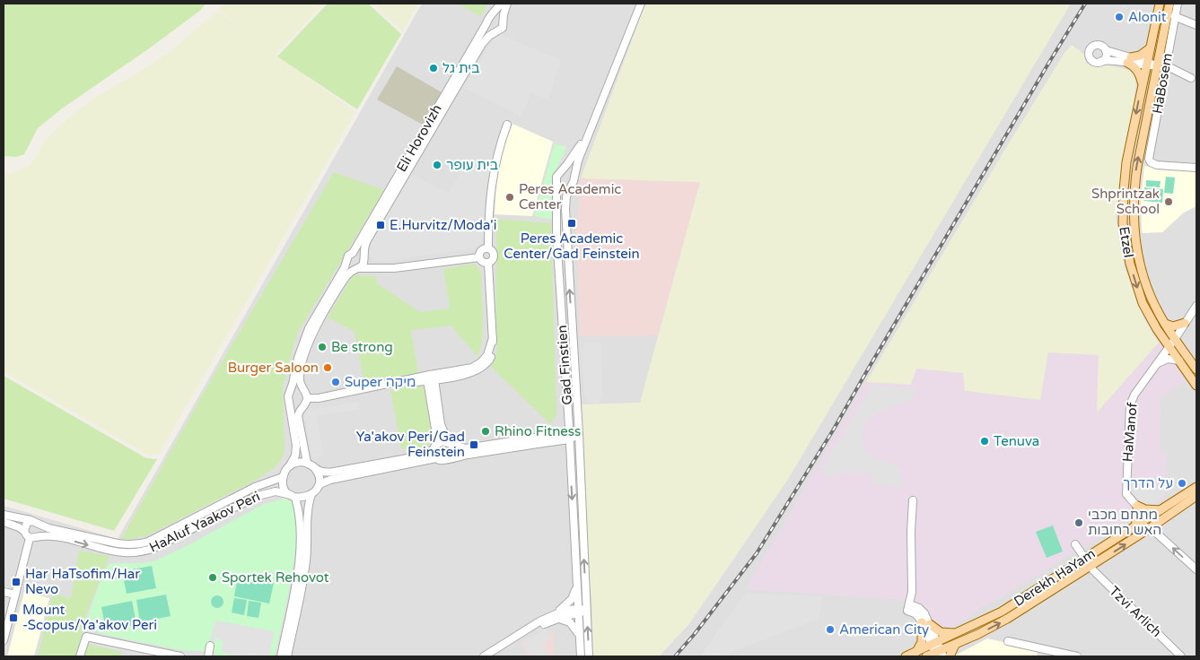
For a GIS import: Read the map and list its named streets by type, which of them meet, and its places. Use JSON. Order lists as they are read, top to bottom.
{
  "streets": {
    "main road": ["Etzel", "Derekh HaYam"],
    "street": [
      "HaBosem",
      "Eli Horovizh",
      "Gad Finstien",
      "HaManof",
      "HaAluf Yaakov Peri",
      "Tzvi Arlich"
    ]
  },
  "crossings": [
    ["HaBosem", "Etzel"],
    ["Etzel", "HaManof"],
    ["HaManof", "Derekh HaYam"],
    ["Derekh HaYam", "Tzvi Arlich"]
  ],
  "places": {
    "other": [
      "Alonit",
      "בית גל",
      "בית עופר",
      "Peres Academic Center",
      "Shprintzak School",
      "Be strong",
      "Burger Saloon",
      "Super מיקה",
      "Rhino Fitness",
      "Tenuva",
      "על הדרך",
      "מתחם מכבי האש רחובות",
      "Sportek Rehovot",
      "American City"
    ],
    "transit": [
      "Peres Academic Center/Gad Feinstein",
      "E.Hurvitz/Moda'i",
      "Ya'akov Peri/Gad Feinstein",
      "Har HaTsofim/Har Nevo",
      "Mount -Scopus/Ya'akov Peri"
    ]
  }
}
